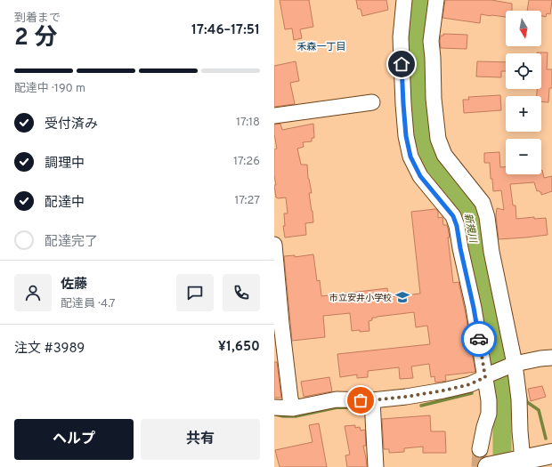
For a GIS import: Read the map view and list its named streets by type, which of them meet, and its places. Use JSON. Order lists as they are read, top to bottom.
{
  "districts": ["禾森一丁目"],
  "water": ["新規川"],
  "places": {
    "school or university": ["市立安井小学校"]
  },
  "north": "bottom",
  "page": {
    "heading": ["2 分", "到着まで", "17:46–17:51"],
    "panel": [
      "佐藤",
      "配達員 · 4.7",
      "注文 #3989",
      "¥1,650"
    ],
    "map_buttons": ["+", "−"],
    "bar": "配達中 · 190 m",
    "list": [
      ["受付済み", "17:18"],
      ["調理中", "17:26"],
      ["配達中", "17:27"],
      "配達完了"
    ],
    "buttons": ["ヘルプ", "共有"]
  }
}
